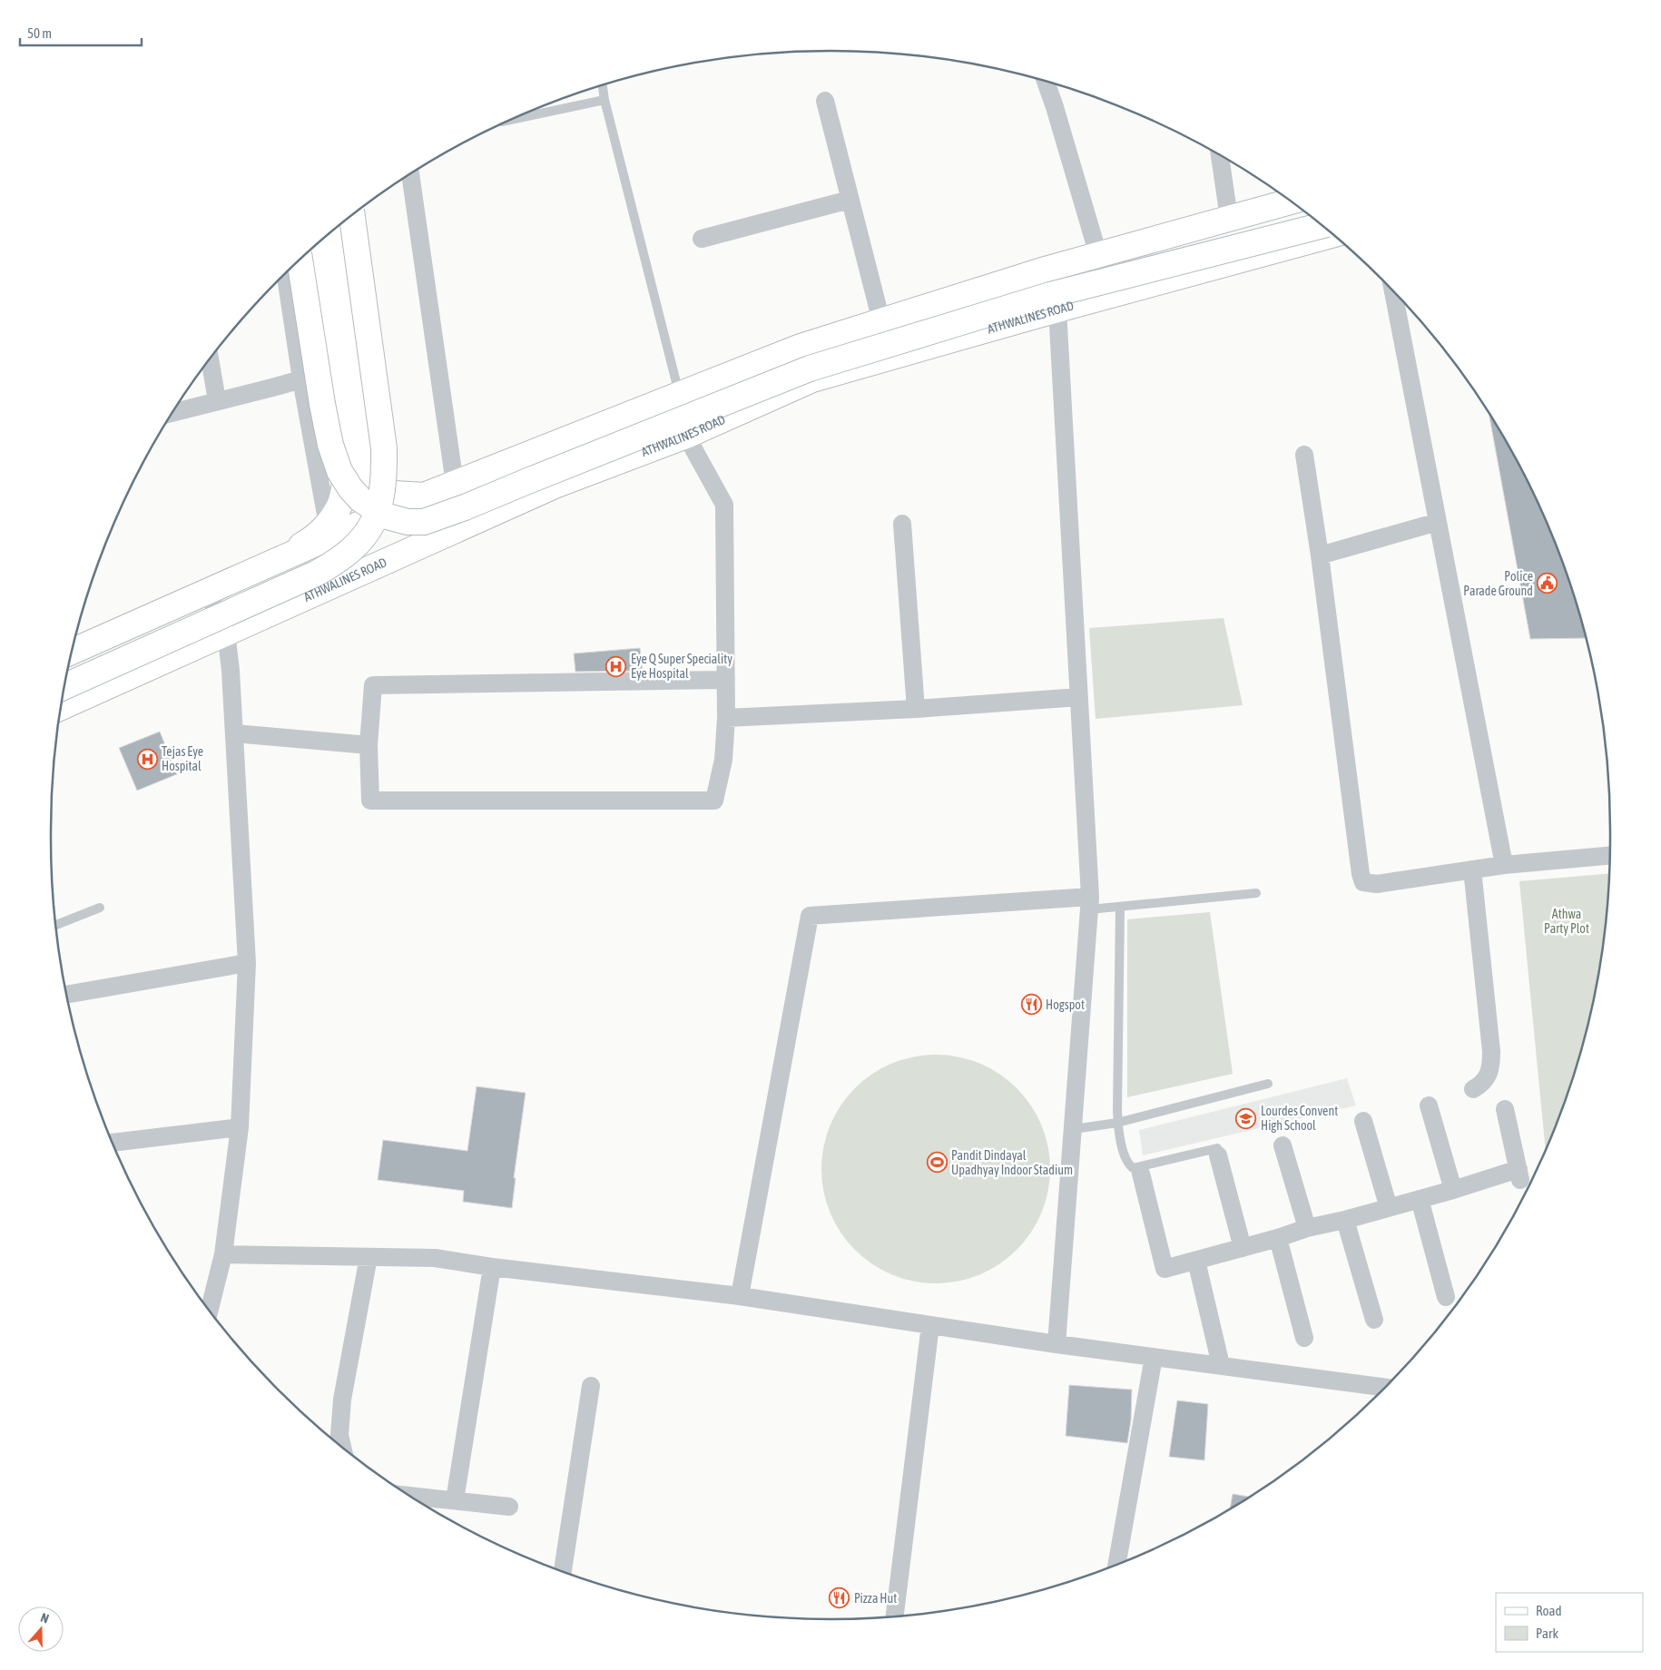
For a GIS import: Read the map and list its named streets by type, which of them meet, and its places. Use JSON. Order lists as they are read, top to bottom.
{
  "streets": {
    "main road": ["ATHWALINES ROAD"]
  },
  "parks": ["Athwa Party Plot"],
  "places": {
    "public building": ["Police Parade Ground"],
    "hospital": ["Eye Q Super Speciality Eye Hospital", "Tejas Eye Hospital"],
    "restaurant": ["Hogspot", "Pizza Hut"],
    "school or university": ["Lourdes Convent High School"],
    "sports": ["Pandit Dindayal Upadhyay Indoor Stadium"]
  },
  "legend": ["Road", "Park"],
  "scale_bar": "50 m",
  "north": "top"
}
